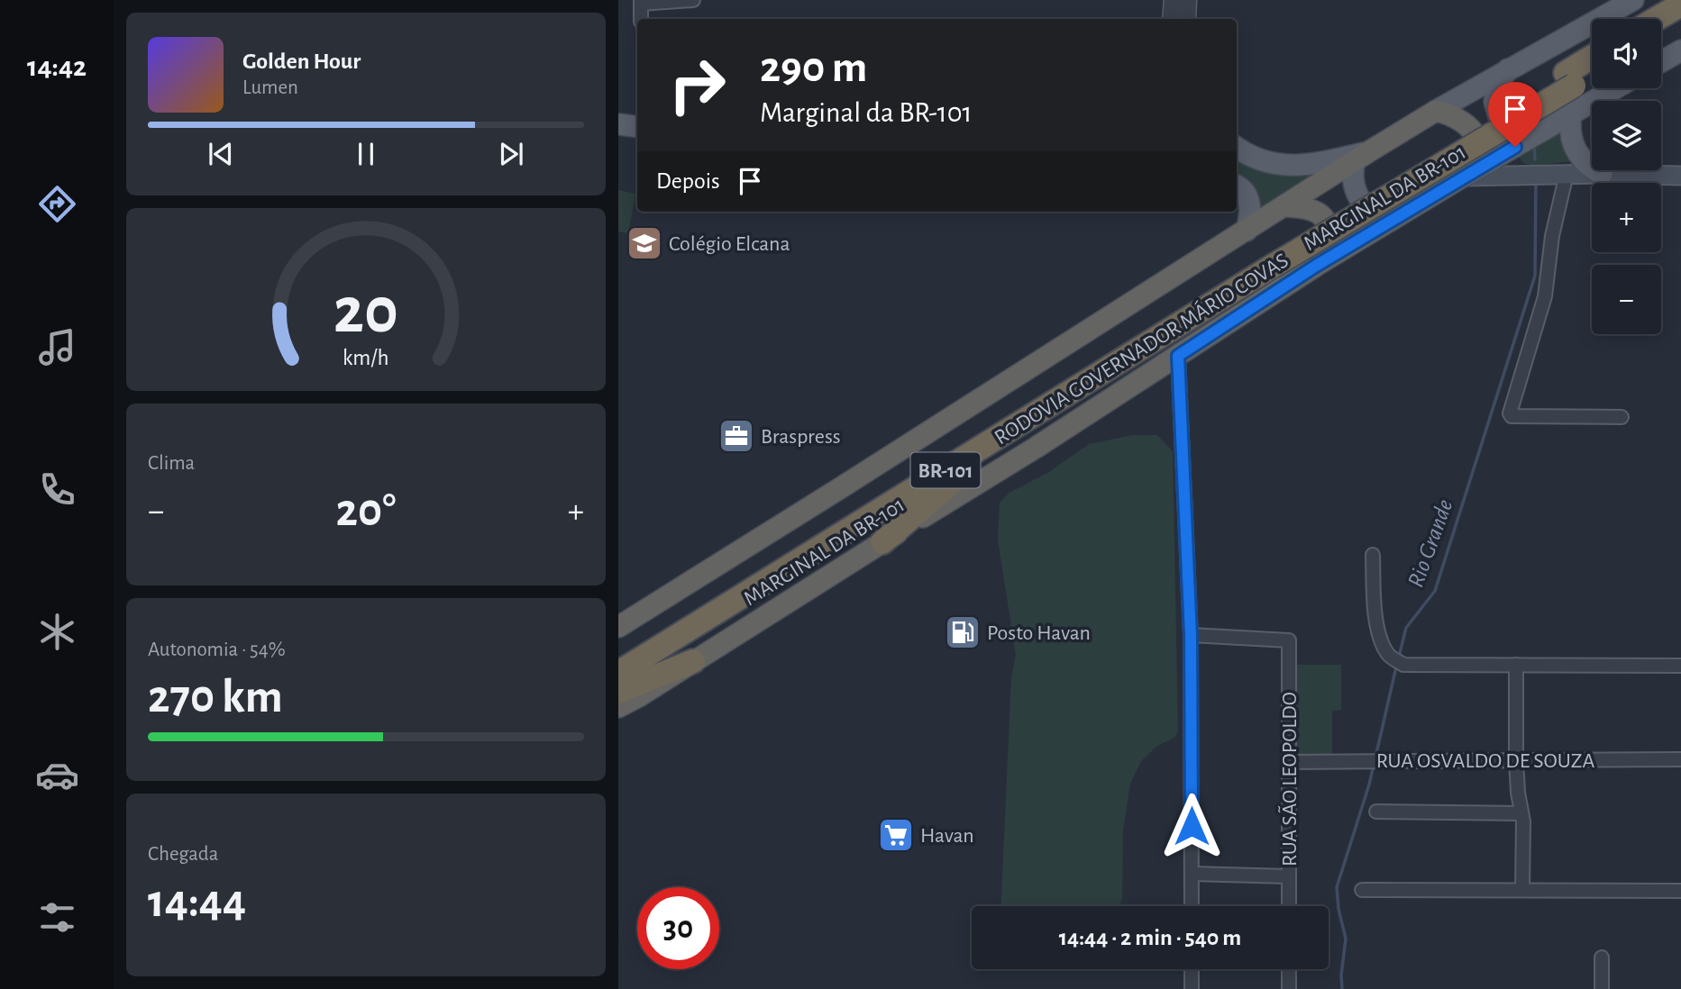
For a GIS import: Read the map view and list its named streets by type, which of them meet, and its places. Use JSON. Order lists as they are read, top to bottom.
{
  "streets": {
    "highway": ["MARGINAL DA BR-101", "RODOVIA GOVERNADOR MÁRIO COVAS", "BR-101"],
    "street": ["RUA OSVALDO DE SOUZA", "RUA SÃO LEOPOLDO"]
  },
  "crossings": [
    ["RUA OSVALDO DE SOUZA", "RUA SÃO LEOPOLDO"]
  ],
  "water": ["Rio Grande"],
  "places": {
    "school or university": ["Colégio Elcana"],
    "office": ["Braspress"],
    "fuel station": ["Posto Havan"],
    "supermarket": ["Havan"]
  },
  "page": {
    "tabs": "14:42",
    "map_buttons": ["+", "−"],
    "turn": ["290 m", "Marginal da BR-101"],
    "song": ["Golden Hour", "Lumen"],
    "then": "Depois",
    "tile": [
      "Clima",
      ["Autonomia · 54%", "270 km"],
      ["Chegada", "14:44"]
    ],
    "heat": ["−", "20°", "+"],
    "limit": "30",
    "trip": "14:44 · 2 min · 540 m",
    "gauge": ["20", "km/h"]
  }
}
